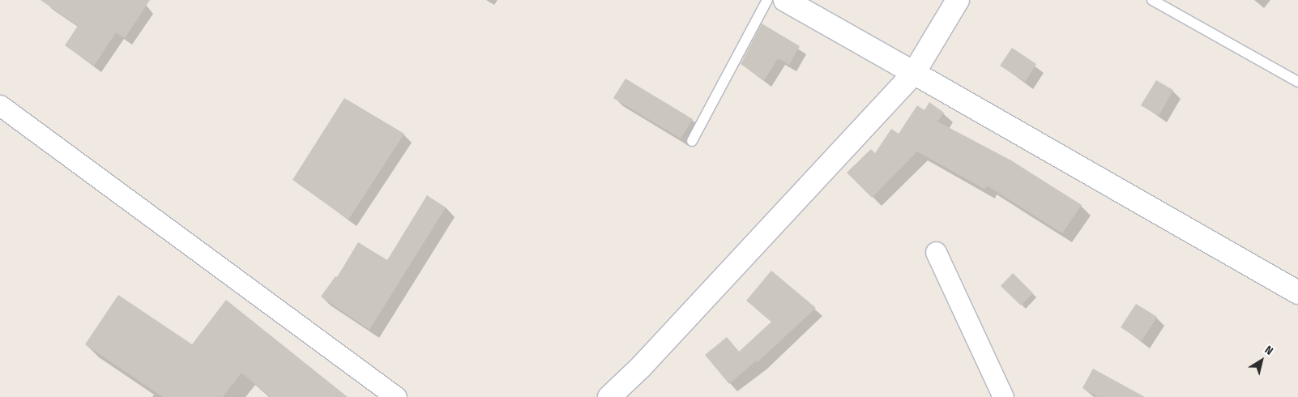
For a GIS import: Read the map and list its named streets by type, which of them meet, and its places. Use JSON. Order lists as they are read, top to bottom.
{
  "north": "top right"
}
